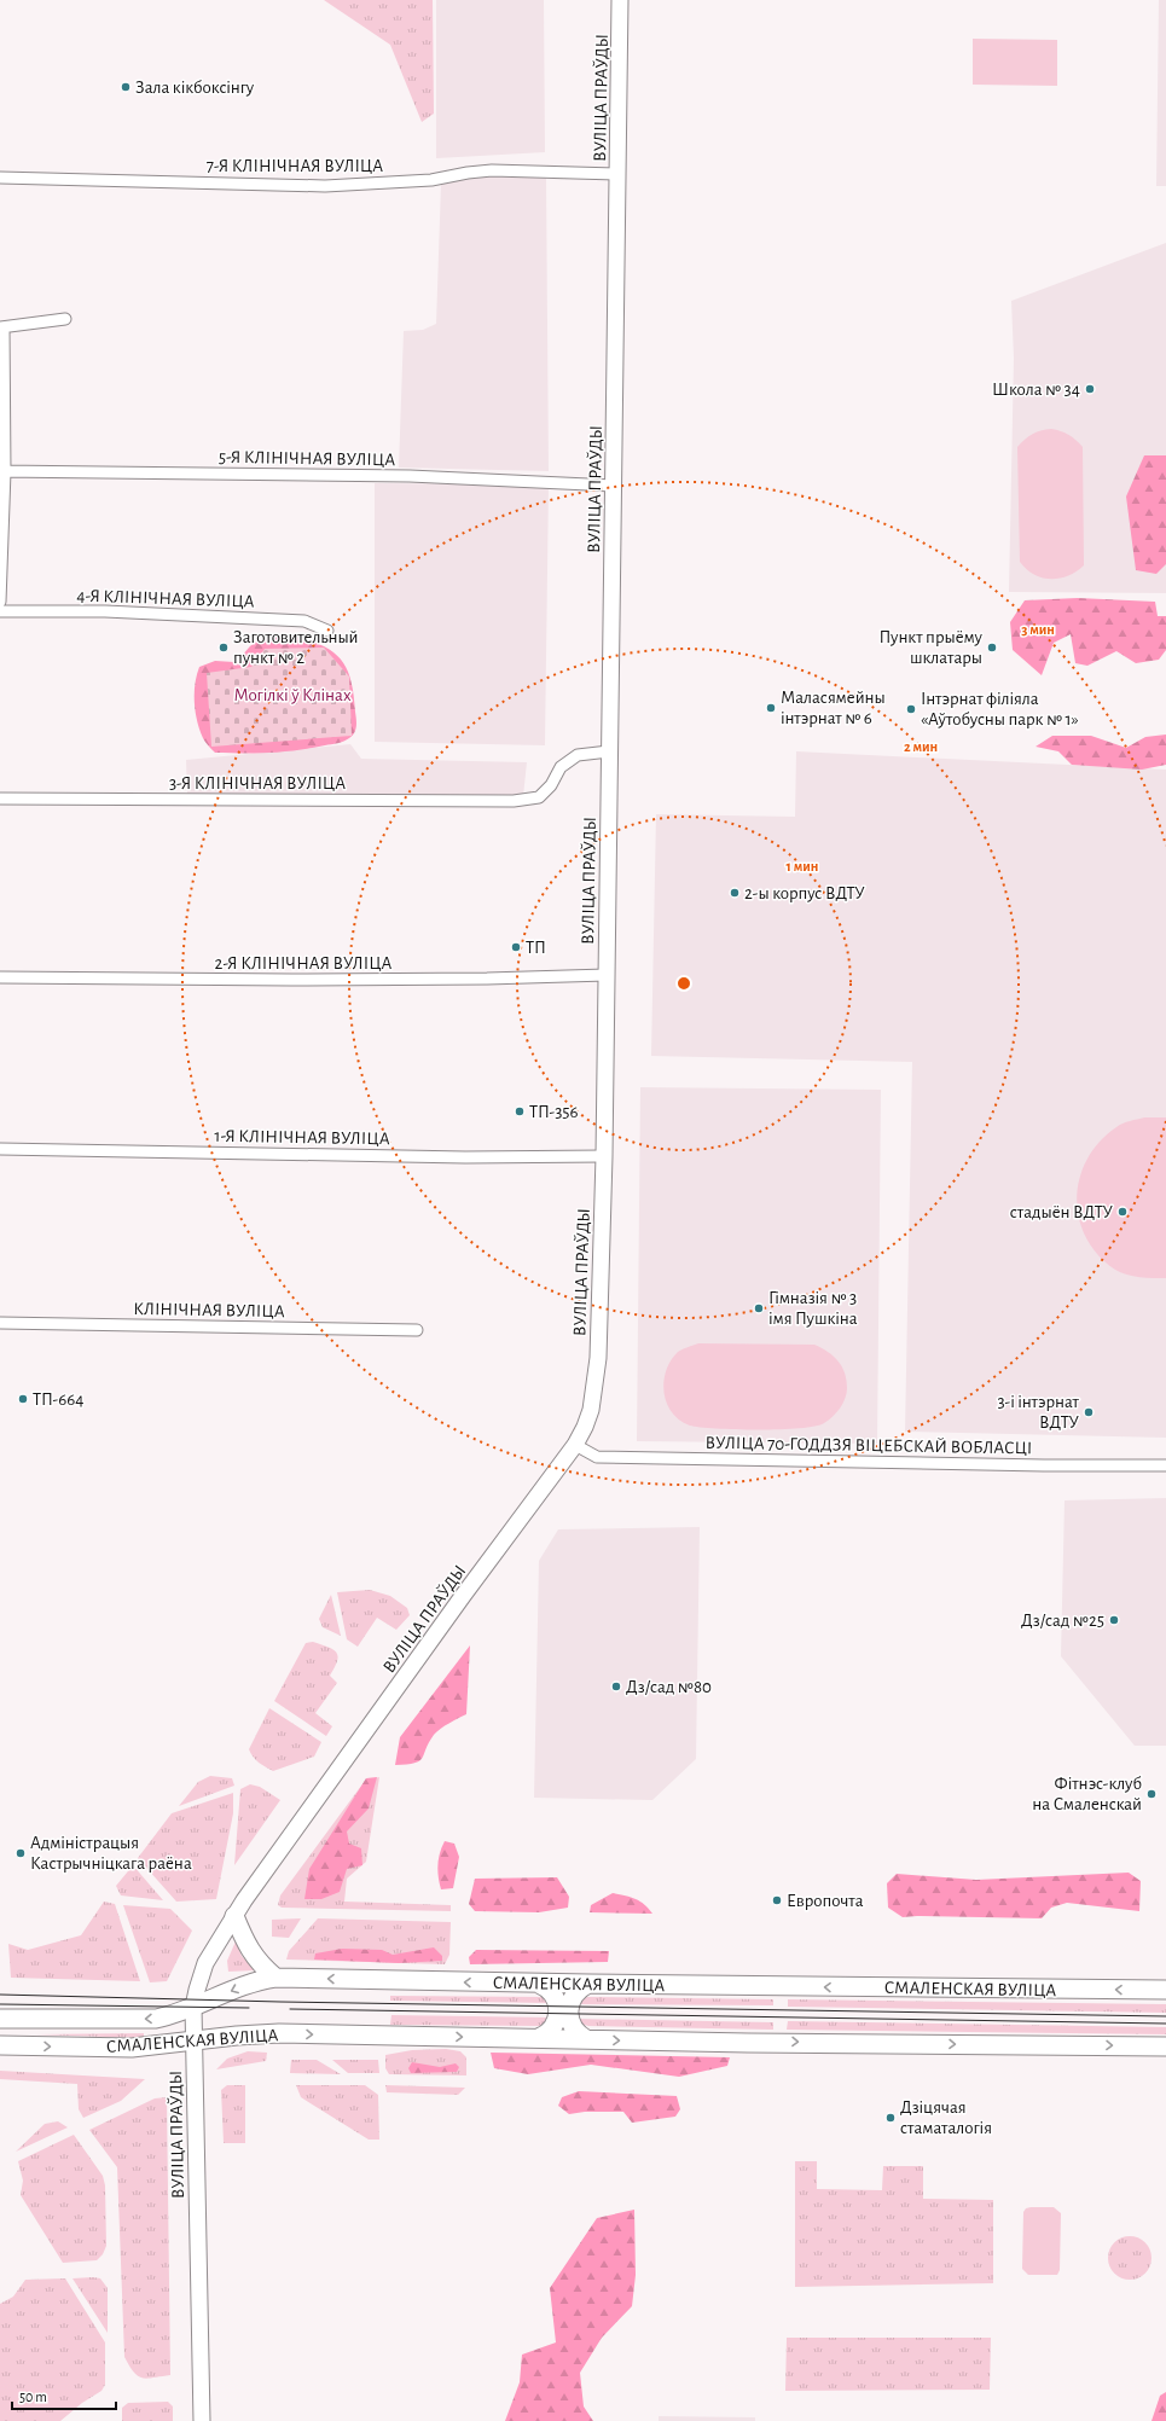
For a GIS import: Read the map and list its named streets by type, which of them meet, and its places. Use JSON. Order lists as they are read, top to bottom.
{
  "streets": {
    "main road": ["ВУЛІЦА ПРАЎДЫ", "СМАЛЕНСКАЯ ВУЛІЦА"],
    "street": [
      "7-Я КЛІНІЧНАЯ ВУЛІЦА",
      "5-Я КЛІНІЧНАЯ ВУЛІЦА",
      "4-Я КЛІНІЧНАЯ ВУЛІЦА",
      "3-Я КЛІНІЧНАЯ ВУЛІЦА",
      "2-Я КЛІНІЧНАЯ ВУЛІЦА",
      "1-Я КЛІНІЧНАЯ ВУЛІЦА",
      "КЛІНІЧНАЯ ВУЛІЦА",
      "ВУЛІЦА 70-ГОДДЗЯ ВІЦЕБСКАЙ ВОБЛАСЦІ"
    ]
  },
  "crossings": [
    ["ВУЛІЦА ПРАЎДЫ", "7-Я КЛІНІЧНАЯ ВУЛІЦА"],
    ["ВУЛІЦА ПРАЎДЫ", "5-Я КЛІНІЧНАЯ ВУЛІЦА"],
    ["ВУЛІЦА ПРАЎДЫ", "3-Я КЛІНІЧНАЯ ВУЛІЦА"],
    ["ВУЛІЦА ПРАЎДЫ", "2-Я КЛІНІЧНАЯ ВУЛІЦА"],
    ["ВУЛІЦА ПРАЎДЫ", "1-Я КЛІНІЧНАЯ ВУЛІЦА"],
    ["ВУЛІЦА ПРАЎДЫ", "ВУЛІЦА 70-ГОДДЗЯ ВІЦЕБСКАЙ ВОБЛАСЦІ"],
    ["ВУЛІЦА ПРАЎДЫ", "СМАЛЕНСКАЯ ВУЛІЦА"]
  ],
  "parks": ["Могілкі ў Клінах"],
  "places": [
    "Зала кікбоксінгу",
    "Школа № 34",
    "Заготовительный пункт № 2",
    "Пункт прыёму шклатары",
    "Маласямейны інтэрнат № 6",
    "Інтэрнат філіяла «Аўтобусны парк № 1»",
    "2-ы корпус ВДТУ",
    "ТП",
    "ТП-356",
    "стадыён ВДТУ",
    "Гімназія № 3 імя Пушкіна",
    "ТП-664",
    "3-і інтэрнат ВДТУ",
    "Дз/сад №25",
    "Дз/сад №80",
    "Фітнэс-клуб на Смаленскай",
    "Адміністрацыя Кастрычніцкага раёна",
    "Европочта",
    "Дзіцячая стаматалогія"
  ],
  "scale_bar": "50 m",
  "rings": ["3 мин", "2 мин", "1 мин"]
}
